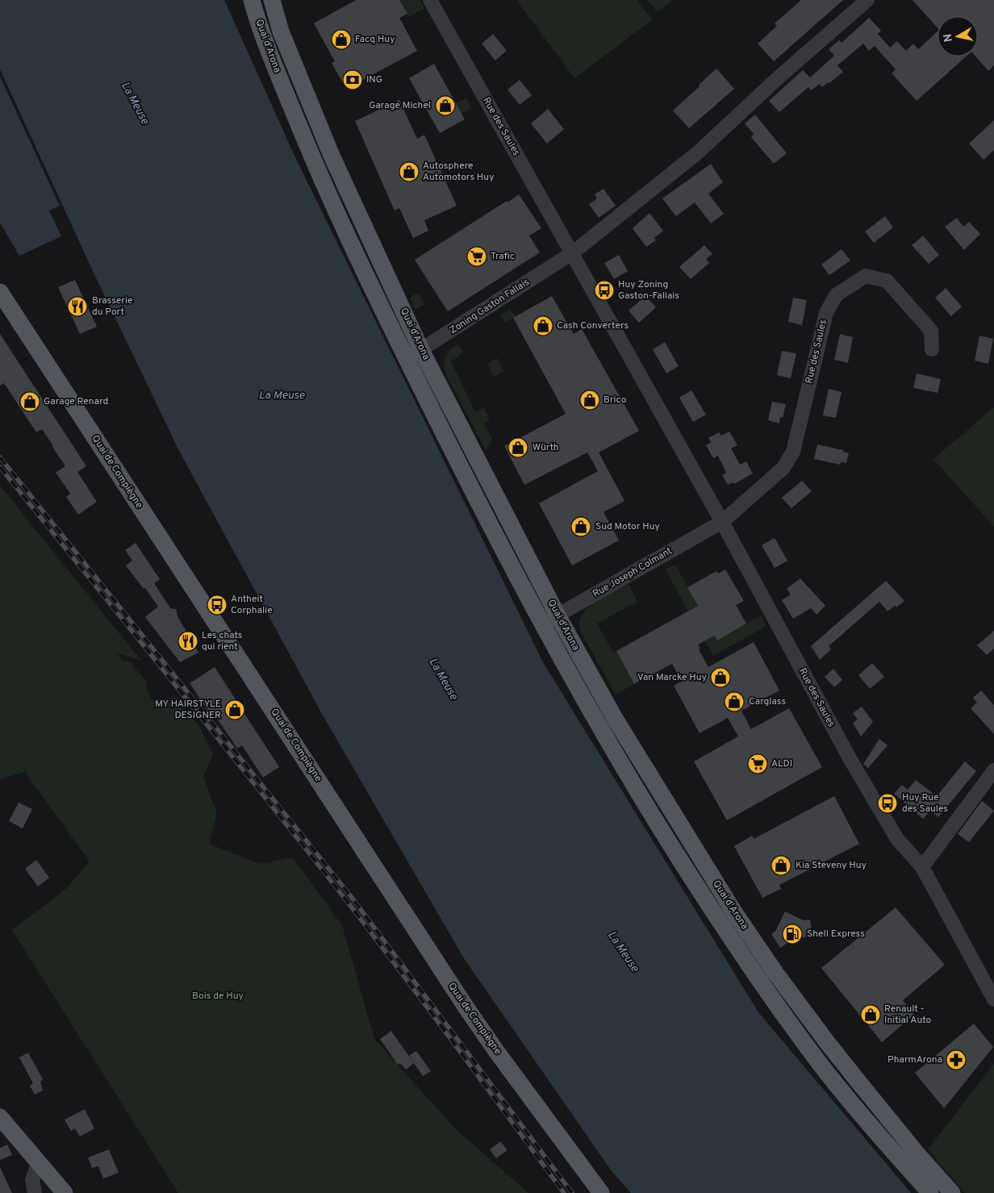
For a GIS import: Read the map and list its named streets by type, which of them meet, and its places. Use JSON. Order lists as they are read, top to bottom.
{
  "streets": {
    "main road": ["Quai d'Arona", "Quai de Compiègne"],
    "street": ["Rue des Saules", "Zoning Gaston Fallais", "Rue Joseph Colmant"]
  },
  "crossings": [
    ["Quai d'Arona", "Zoning Gaston Fallais"],
    ["Quai d'Arona", "Rue Joseph Colmant"],
    ["Rue des Saules", "Zoning Gaston Fallais"],
    ["Rue des Saules", "Rue Joseph Colmant"]
  ],
  "water": ["La Meuse"],
  "parks": ["Bois de Huy"],
  "places": {
    "shop": [
      "Facq Huy",
      "Garage Michel",
      "Autosphere Automotors Huy",
      "Cash Converters",
      "Brico",
      "Garage Renard",
      "Würth",
      "Sud Motor Huy",
      "Van Marcke Huy",
      "Carglass",
      "MY HAIRSTYLE DESIGNER",
      "Kia Steveny Huy",
      "Renault - Initial Auto"
    ],
    "bank": ["ING"],
    "supermarket": ["Trafic", "ALDI"],
    "bus stop": ["Huy Zoning Gaston-Fallais", "Antheit Corphalie", "Huy Rue des Saules"],
    "restaurant": ["Brasserie du Port", "Les chats qui rient"],
    "fuel station": ["Shell Express"],
    "pharmacy": ["PharmArona"]
  },
  "north": "left"
}
